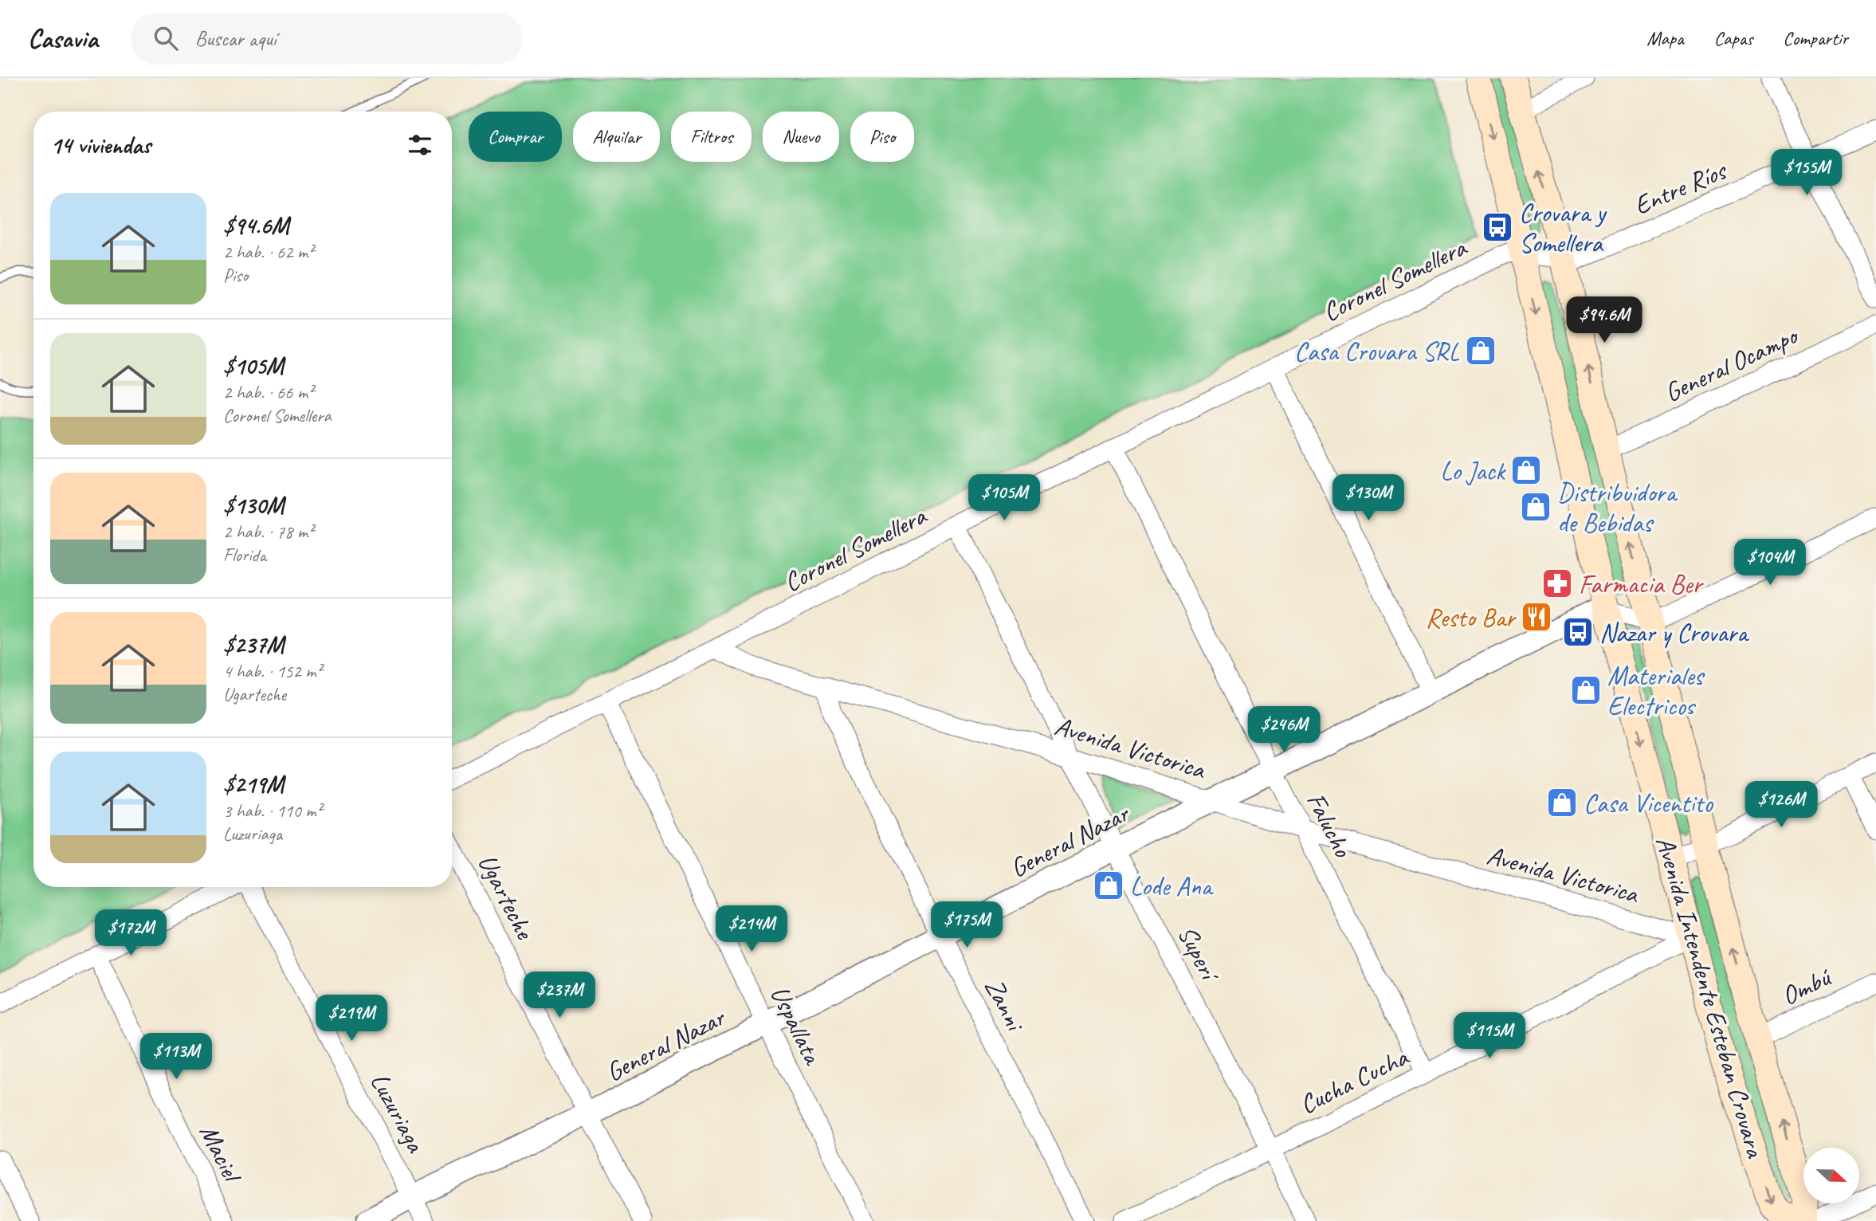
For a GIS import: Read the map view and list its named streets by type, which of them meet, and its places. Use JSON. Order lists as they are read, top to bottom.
{
  "streets": {
    "main road": ["Avenida Intendente Esteban Crovara"],
    "street": [
      "Entre Ríos",
      "Coronel Somellera",
      "General Ocampo",
      "Avenida Victorica",
      "Falucho",
      "General Nazar",
      "Ugarteche",
      "Superí",
      "Ombú",
      "Zanni",
      "Uspallata",
      "Cucha Cucha",
      "Luzuriaga",
      "Maciel"
    ]
  },
  "crossings": [
    ["Entre Ríos", "Coronel Somellera"],
    ["Entre Ríos", "Avenida Intendente Esteban Crovara"],
    ["Coronel Somellera", "Avenida Victorica"],
    ["Coronel Somellera", "Falucho"],
    ["Coronel Somellera", "Superí"],
    ["Coronel Somellera", "Avenida Intendente Esteban Crovara"],
    ["Coronel Somellera", "Uspallata"],
    ["General Ocampo", "Avenida Intendente Esteban Crovara"],
    ["Avenida Victorica", "Falucho"],
    ["Avenida Victorica", "General Nazar"],
    ["Avenida Victorica", "Superí"],
    ["Avenida Victorica", "Avenida Intendente Esteban Crovara"],
    ["Avenida Victorica", "Zanni"],
    ["Avenida Victorica", "Cucha Cucha"],
    ["Falucho", "General Nazar"],
    ["Falucho", "Cucha Cucha"],
    ["General Nazar", "Ugarteche"],
    ["General Nazar", "Superí"],
    ["General Nazar", "Avenida Intendente Esteban Crovara"],
    ["General Nazar", "Zanni"],
    ["General Nazar", "Uspallata"],
    ["General Nazar", "Luzuriaga"],
    ["Superí", "Cucha Cucha"],
    ["Ombú", "Avenida Intendente Esteban Crovara"],
    ["Avenida Intendente Esteban Crovara", "Cucha Cucha"]
  ],
  "places": {
    "bus stop": ["Crovara y Somellera", "Nazar y Crovara"],
    "shop": [
      "Casa Crovara SRL",
      "Lo Jack",
      "Distribuidora de Bebidas",
      "Materiales Electricos",
      "Casa Vicentito",
      "Lode Ana"
    ],
    "pharmacy": ["Farmacia Ber"],
    "restaurant": ["Resto Bar"]
  },
  "north": "right",
  "page": {
    "header": "Casavia",
    "search": "Buscar aquí",
    "nav": ["Mapa", "Capas", "Compartir"],
    "chip": [
      "Comprar",
      "Alquilar",
      "Filtros",
      "Nuevo",
      "Piso"
    ],
    "heading": "14 viviendas",
    "price": [
      "$155M",
      "$94.6M",
      "$105M",
      "$130M",
      "$104M",
      "$246M",
      "$126M",
      "$175M",
      "$214M",
      "$172M",
      "$237M",
      "$219M",
      "$115M",
      "$113M"
    ],
    "list": [
      {
        "name": "$94.6M",
        "note": "2 hab. · 62 m² · Piso"
      },
      {
        "name": "$105M",
        "note": "2 hab. · 66 m² · Coronel Somellera"
      },
      {
        "name": "$130M",
        "note": "2 hab. · 78 m² · Florida"
      },
      {
        "name": "$237M",
        "note": "4 hab. · 152 m² · Ugarteche"
      },
      {
        "name": "$219M",
        "note": "3 hab. · 110 m² · Luzuriaga"
      }
    ]
  }
}
